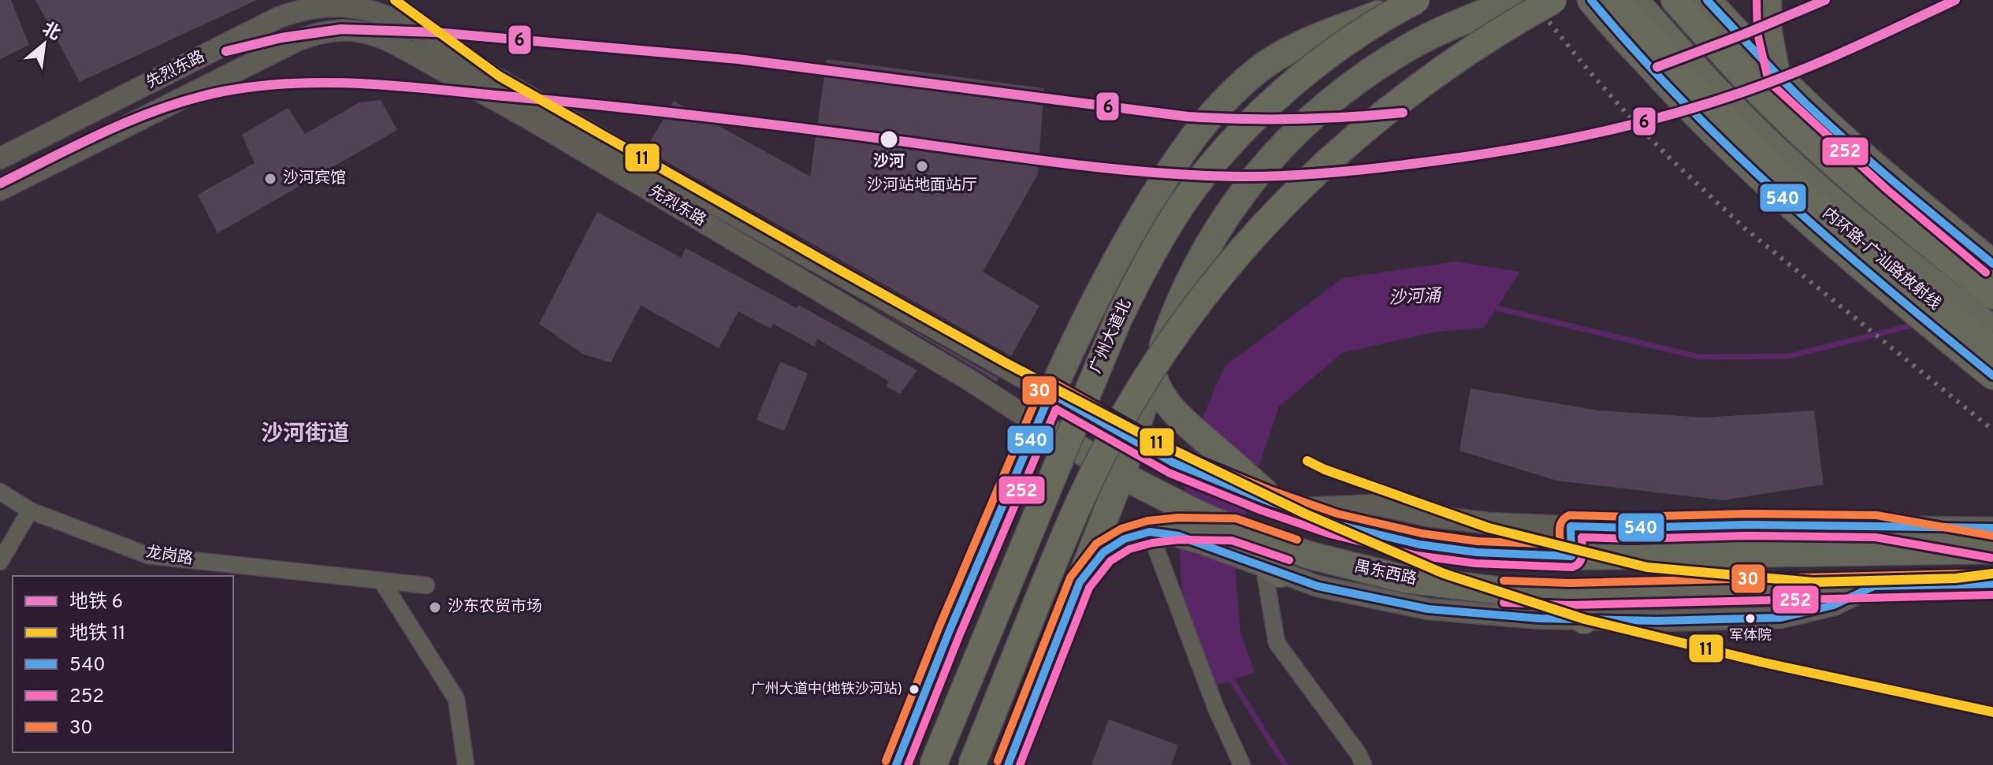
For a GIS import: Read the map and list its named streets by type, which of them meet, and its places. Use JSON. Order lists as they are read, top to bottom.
{
  "streets": {
    "highway": ["内环路-广汕路放射线", "广州大道北"],
    "main road": ["禺东西路"],
    "street": ["先烈东路", "龙岗路"]
  },
  "crossings": [
    ["先烈东路", "广州大道北"],
    ["先烈东路", "禺东西路"],
    ["广州大道北", "禺东西路"]
  ],
  "districts": ["沙河街道"],
  "water": ["沙河涌"],
  "places": [
    "沙河",
    "沙河站地面站厅",
    "沙河宾馆",
    "沙东农贸市场",
    "军体院",
    "广州大道中(地铁沙河站)"
  ],
  "lines": [
    "metro line 6",
    "metro line 11",
    "transit line 540",
    "transit line 252",
    "transit line 30"
  ],
  "legend": [
    "地铁 6",
    "地铁 11",
    "540",
    "252",
    "30"
  ],
  "north": "top right"
}
